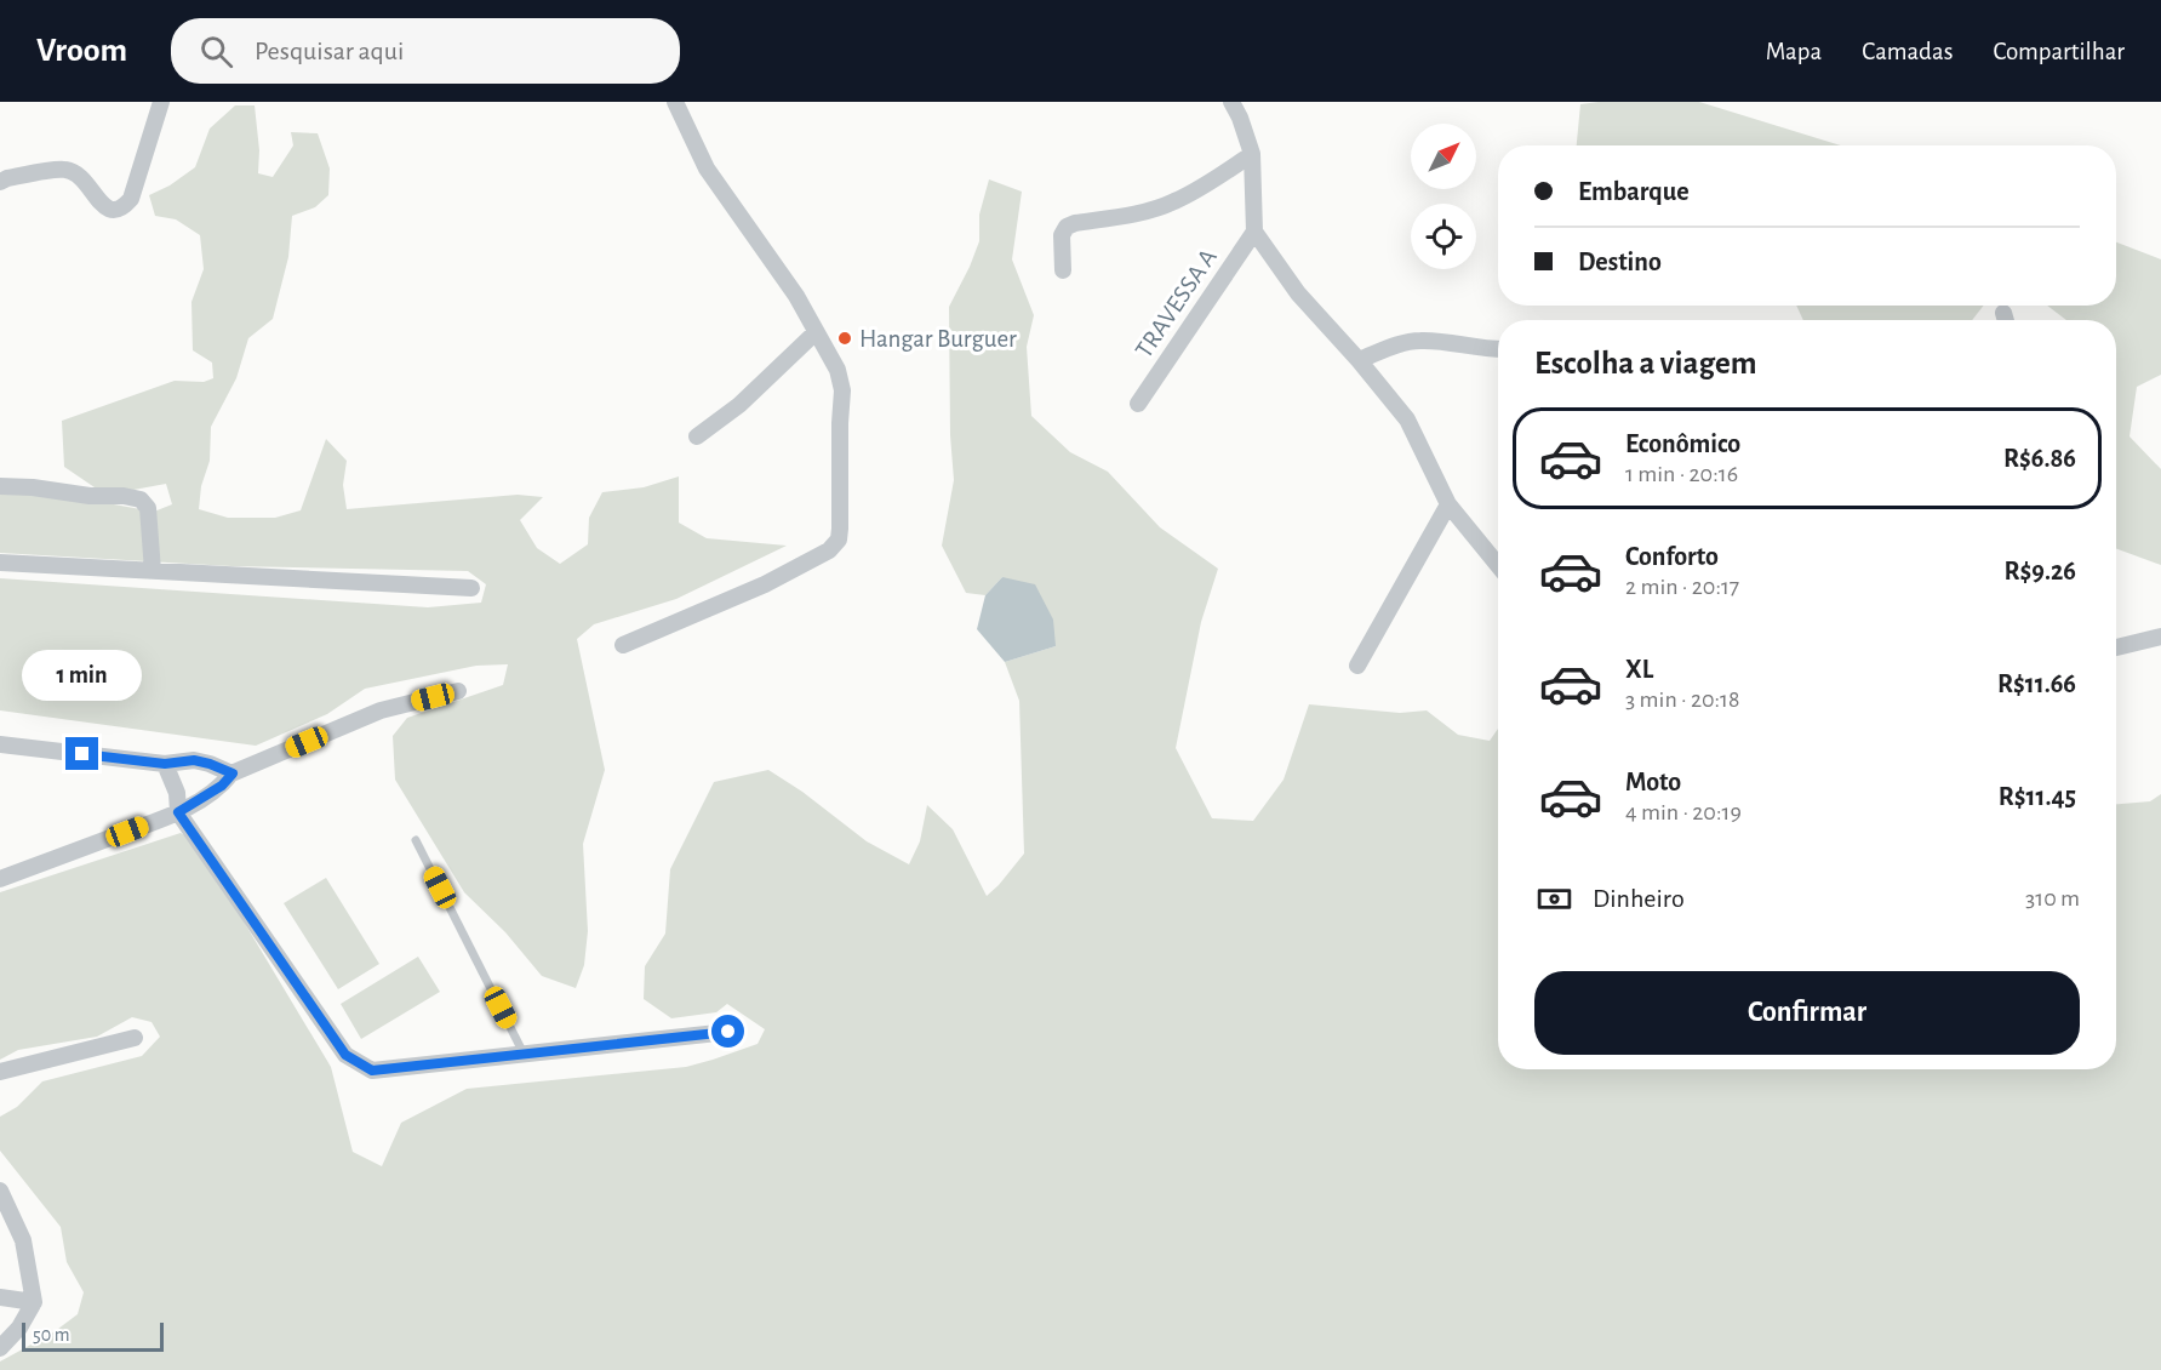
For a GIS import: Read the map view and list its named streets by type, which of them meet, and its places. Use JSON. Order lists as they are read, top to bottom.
{
  "streets": {
    "street": ["TRAVESSA A"]
  },
  "places": ["Hangar Burguer"],
  "scale_bar": "50 m",
  "north": "top right",
  "page": {
    "header": "Vroom",
    "search": "Pesquisar aqui",
    "nav": ["Mapa", "Camadas", "Compartilhar"],
    "banner": ["Embarque", "Destino"],
    "heading": "Escolha a viagem",
    "list": [
      {
        "name": "Econômico",
        "note": "1 min · 20:16",
        "value": "R$6.86"
      },
      {
        "name": "Conforto",
        "note": "2 min · 20:17",
        "value": "R$9.26"
      },
      {
        "name": "XL",
        "note": "3 min · 20:18",
        "value": "R$11.66"
      },
      {
        "name": "Moto",
        "note": "4 min · 20:19",
        "value": "R$11.45"
      }
    ],
    "bubble": "1 min",
    "pay": ["Dinheiro", "310 m"],
    "buttons": "Confirmar",
    "scale": "50 m"
  }
}
